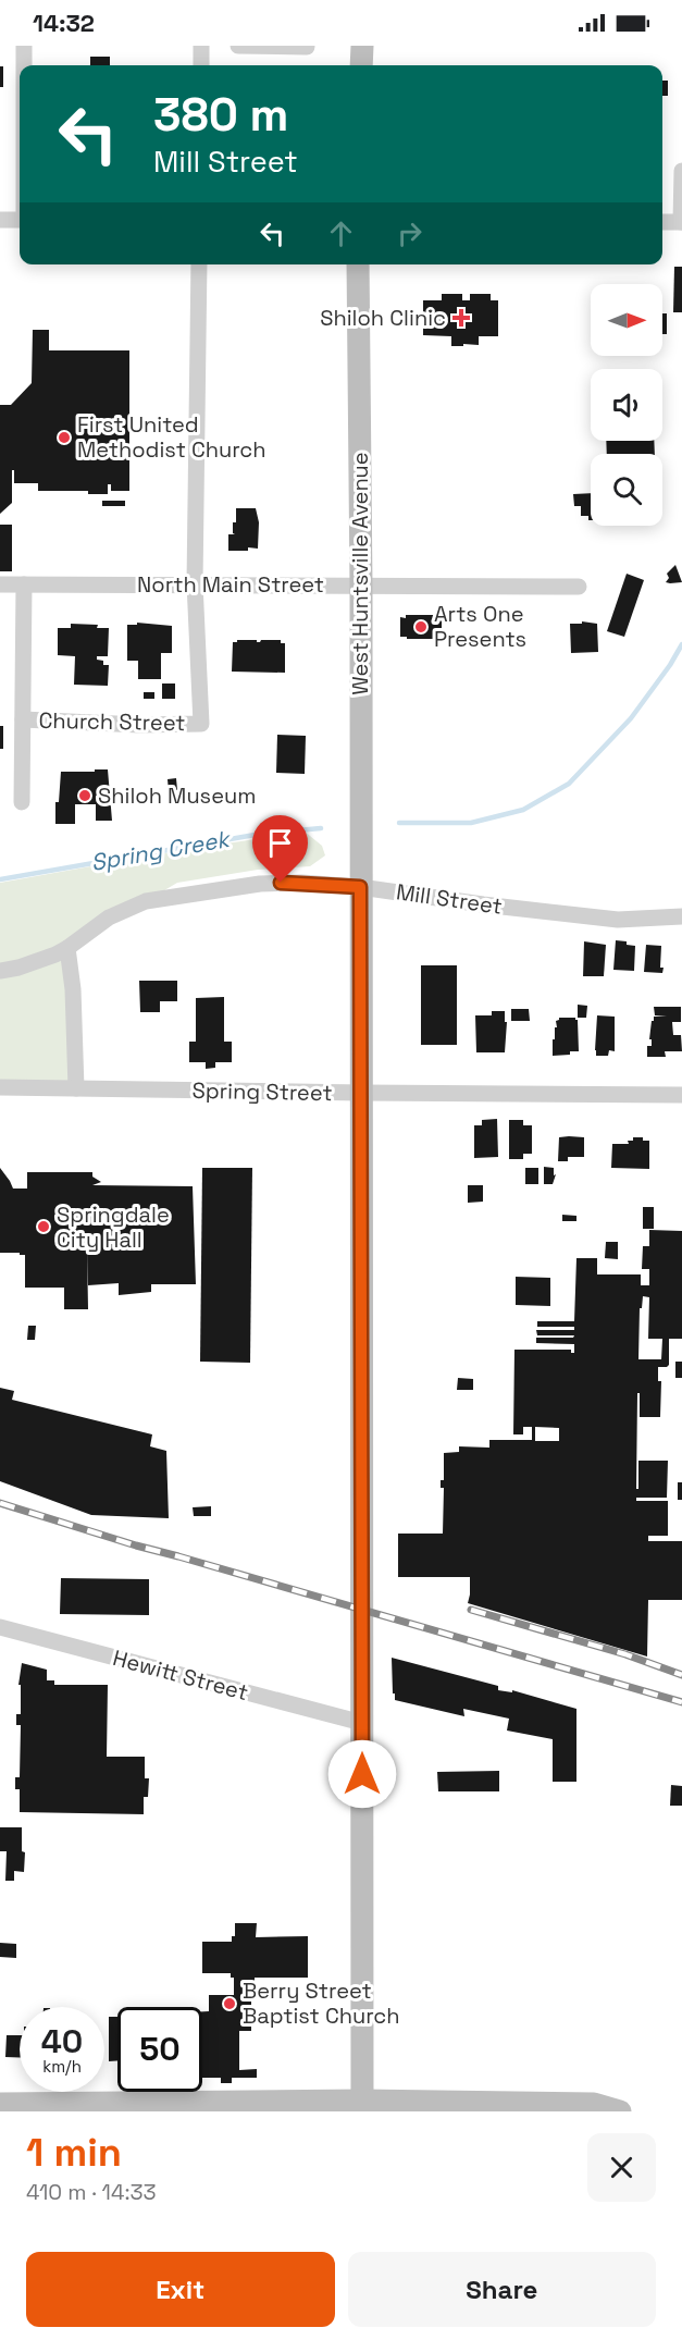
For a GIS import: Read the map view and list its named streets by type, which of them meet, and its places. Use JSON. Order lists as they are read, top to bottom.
{
  "streets": {
    "main road": ["West Huntsville Avenue"],
    "street": [
      "North Main Street",
      "Church Street",
      "Mill Street",
      "Spring Street",
      "Hewitt Street"
    ]
  },
  "crossings": [
    ["West Huntsville Avenue", "North Main Street"],
    ["West Huntsville Avenue", "Mill Street"],
    ["West Huntsville Avenue", "Spring Street"],
    ["West Huntsville Avenue", "Hewitt Street"],
    ["North Main Street", "Church Street"]
  ],
  "water": ["Spring Creek"],
  "places": {
    "health": ["Shiloh Clinic"],
    "other": [
      "First United Methodist Church",
      "Arts One Presents",
      "Shiloh Museum",
      "Springdale City Hall",
      "Berry Street Baptist Church"
    ]
  },
  "north": "right",
  "page": {
    "status": "14:32",
    "turn": ["380 m", "Mill Street"],
    "speed": "40 km/h",
    "limit": "50",
    "heading": ["1 min", "410 m · 14:33"],
    "buttons": ["Exit", "Share"]
  }
}
